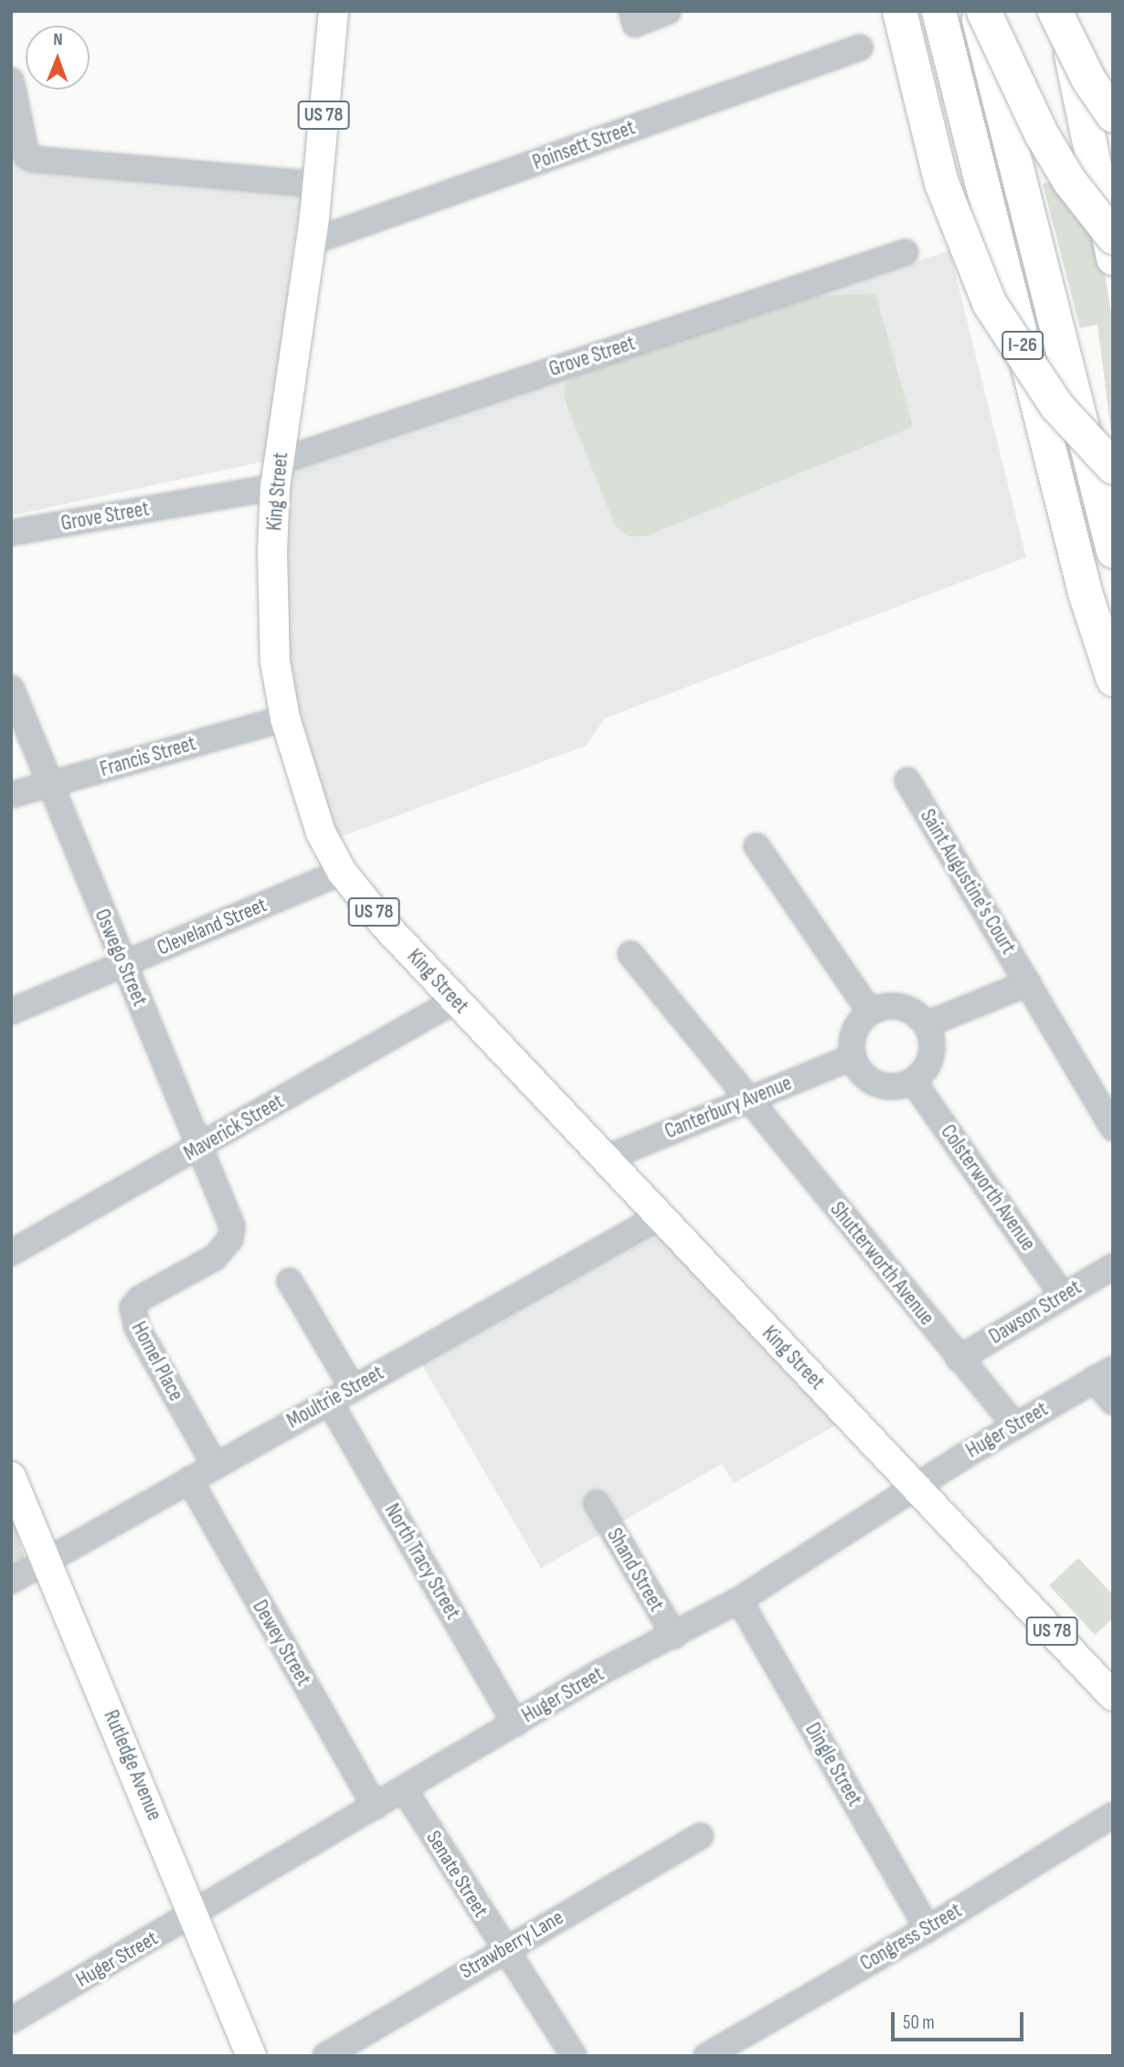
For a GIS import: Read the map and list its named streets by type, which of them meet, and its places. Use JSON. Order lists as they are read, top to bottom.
{
  "streets": {
    "highway": ["I-26"],
    "main road": ["US 78", "King Street", "Rutledge Avenue"],
    "street": [
      "Poinsett Street",
      "Grove Street",
      "Francis Street",
      "Saint Augustine's Court",
      "Cleveland Street",
      "Oswego Street",
      "Canterbury Avenue",
      "Maverick Street",
      "Colsterworth Avenue",
      "Shutterworth Avenue",
      "Dawson Street",
      "Homel Place",
      "Moultrie Street",
      "Huger Street",
      "North Tracy Street",
      "Shand Street",
      "Dewey Street",
      "Dingle Street",
      "Senate Street",
      "Congress Street",
      "Strawberry Lane"
    ]
  },
  "crossings": [
    ["Poinsett Street", "King Street"],
    ["Grove Street", "King Street"],
    ["King Street", "Francis Street"],
    ["King Street", "Cleveland Street"],
    ["King Street", "Canterbury Avenue"],
    ["King Street", "Maverick Street"],
    ["King Street", "Moultrie Street"],
    ["King Street", "Huger Street"],
    ["Francis Street", "Oswego Street"],
    ["Cleveland Street", "Oswego Street"],
    ["Oswego Street", "Maverick Street"],
    ["Oswego Street", "Homel Place"],
    ["Canterbury Avenue", "Colsterworth Avenue"],
    ["Canterbury Avenue", "Shutterworth Avenue"],
    ["Colsterworth Avenue", "Dawson Street"],
    ["Shutterworth Avenue", "Dawson Street"],
    ["Shutterworth Avenue", "Huger Street"],
    ["Homel Place", "Moultrie Street"],
    ["Moultrie Street", "North Tracy Street"],
    ["Moultrie Street", "Dewey Street"],
    ["Moultrie Street", "Rutledge Avenue"],
    ["Huger Street", "North Tracy Street"],
    ["Huger Street", "Shand Street"],
    ["Huger Street", "Dewey Street"],
    ["Huger Street", "Dingle Street"],
    ["Huger Street", "Rutledge Avenue"],
    ["Huger Street", "Senate Street"],
    ["Dingle Street", "Congress Street"],
    ["Senate Street", "Strawberry Lane"]
  ],
  "scale_bar": "50 m",
  "north": "top"
}
